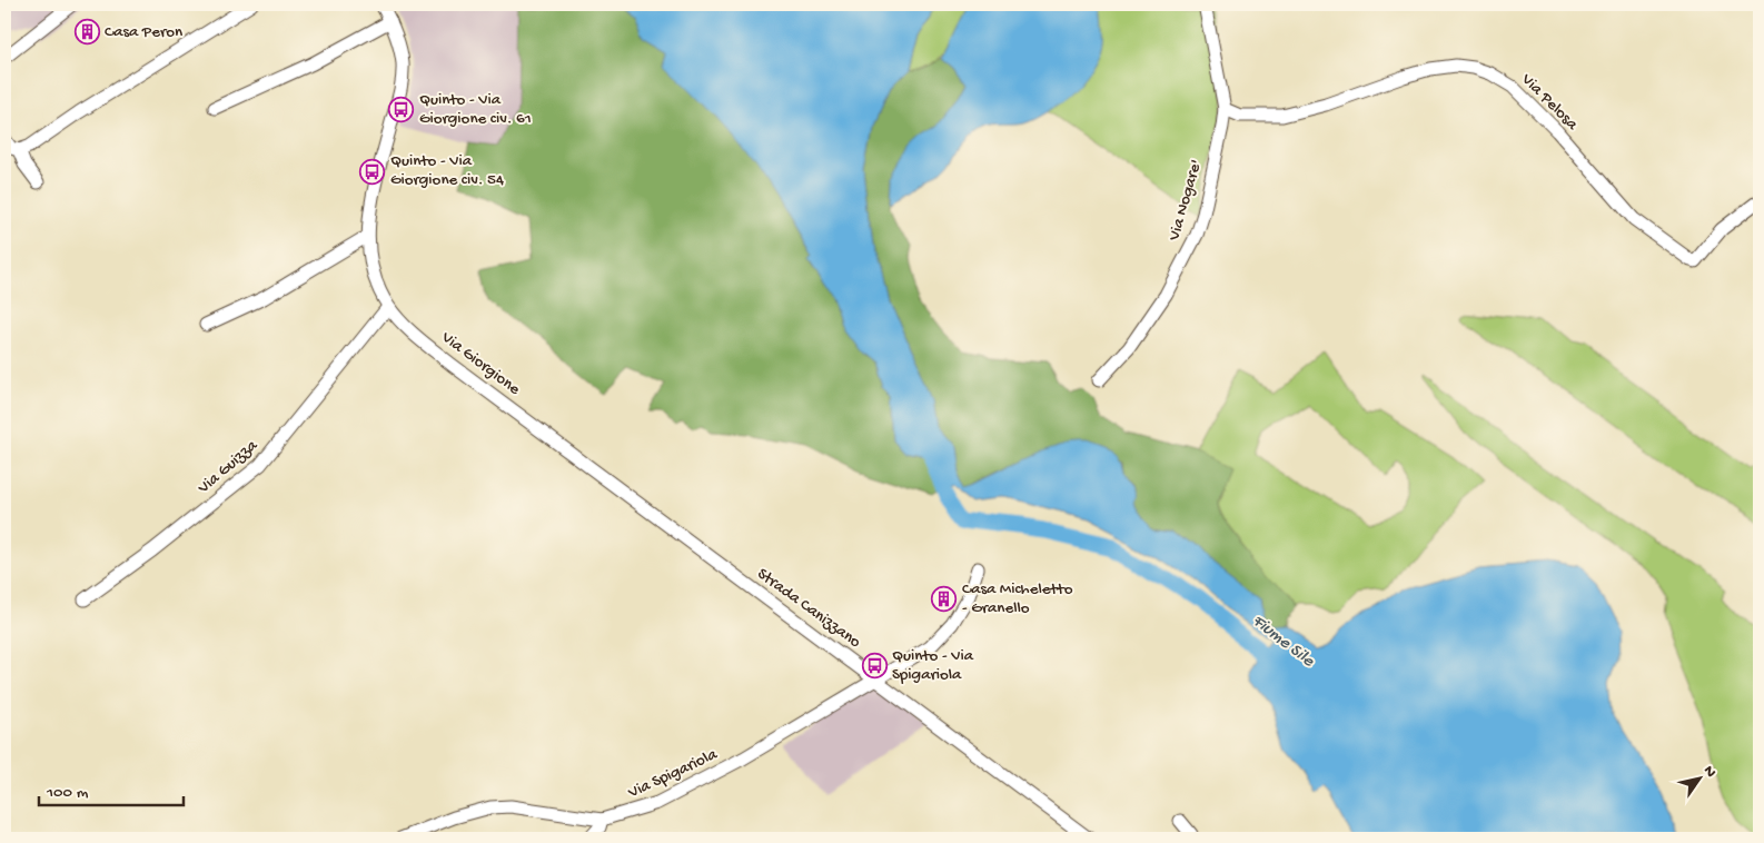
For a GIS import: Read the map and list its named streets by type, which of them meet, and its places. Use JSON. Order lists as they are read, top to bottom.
{
  "streets": {
    "street": [
      "Via Pelosa",
      "Via Nogare'",
      "Via Giorgione",
      "Via Guizza",
      "Strada Canizzano",
      "Via Spigariola"
    ]
  },
  "crossings": [
    ["Via Pelosa", "Via Nogare'"],
    ["Via Giorgione", "Via Guizza"],
    ["Via Giorgione", "Strada Canizzano"],
    ["Strada Canizzano", "Via Spigariola"]
  ],
  "water": ["Fiume Sile"],
  "places": {
    "building": ["Casa Peron", "Casa Micheletto - Granello"],
    "bus stop": ["Quinto - Via Giorgione civ. 61", "Quinto - Via Giorgione civ. 54", "Quinto - Via Spigariola"]
  },
  "scale_bar": "100 m",
  "north": "top right"
}
